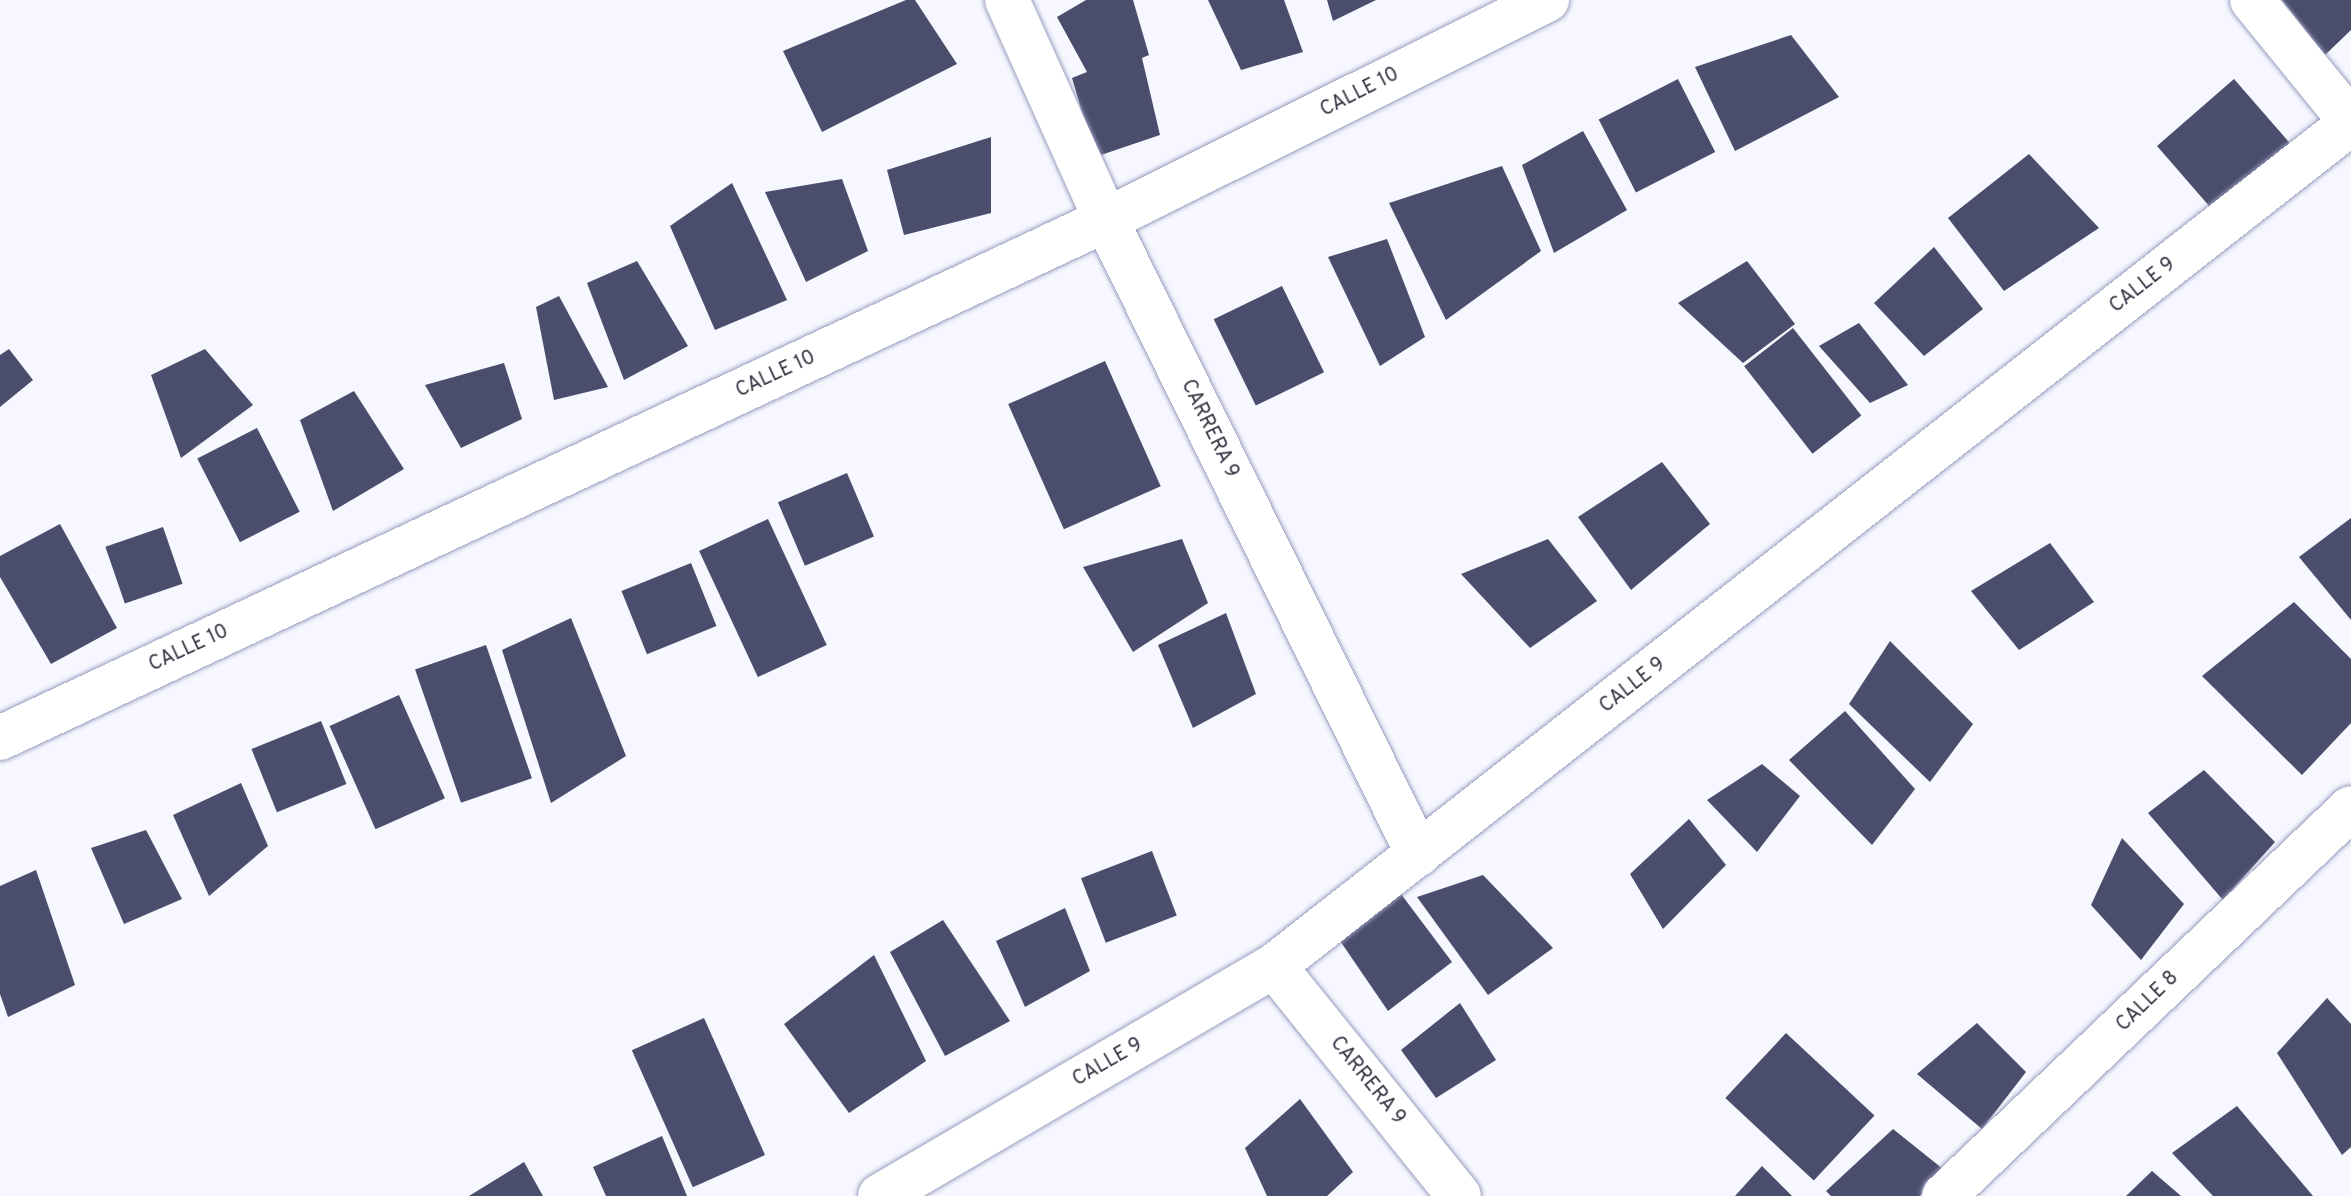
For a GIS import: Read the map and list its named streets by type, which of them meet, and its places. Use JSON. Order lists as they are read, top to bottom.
{
  "streets": {
    "street": [
      "CALLE 10",
      "CALLE 9",
      "CARRERA 9",
      "CALLE 8"
    ]
  },
  "crossings": [
    ["CALLE 10", "CARRERA 9"],
    ["CALLE 9", "CARRERA 9"]
  ]
}
